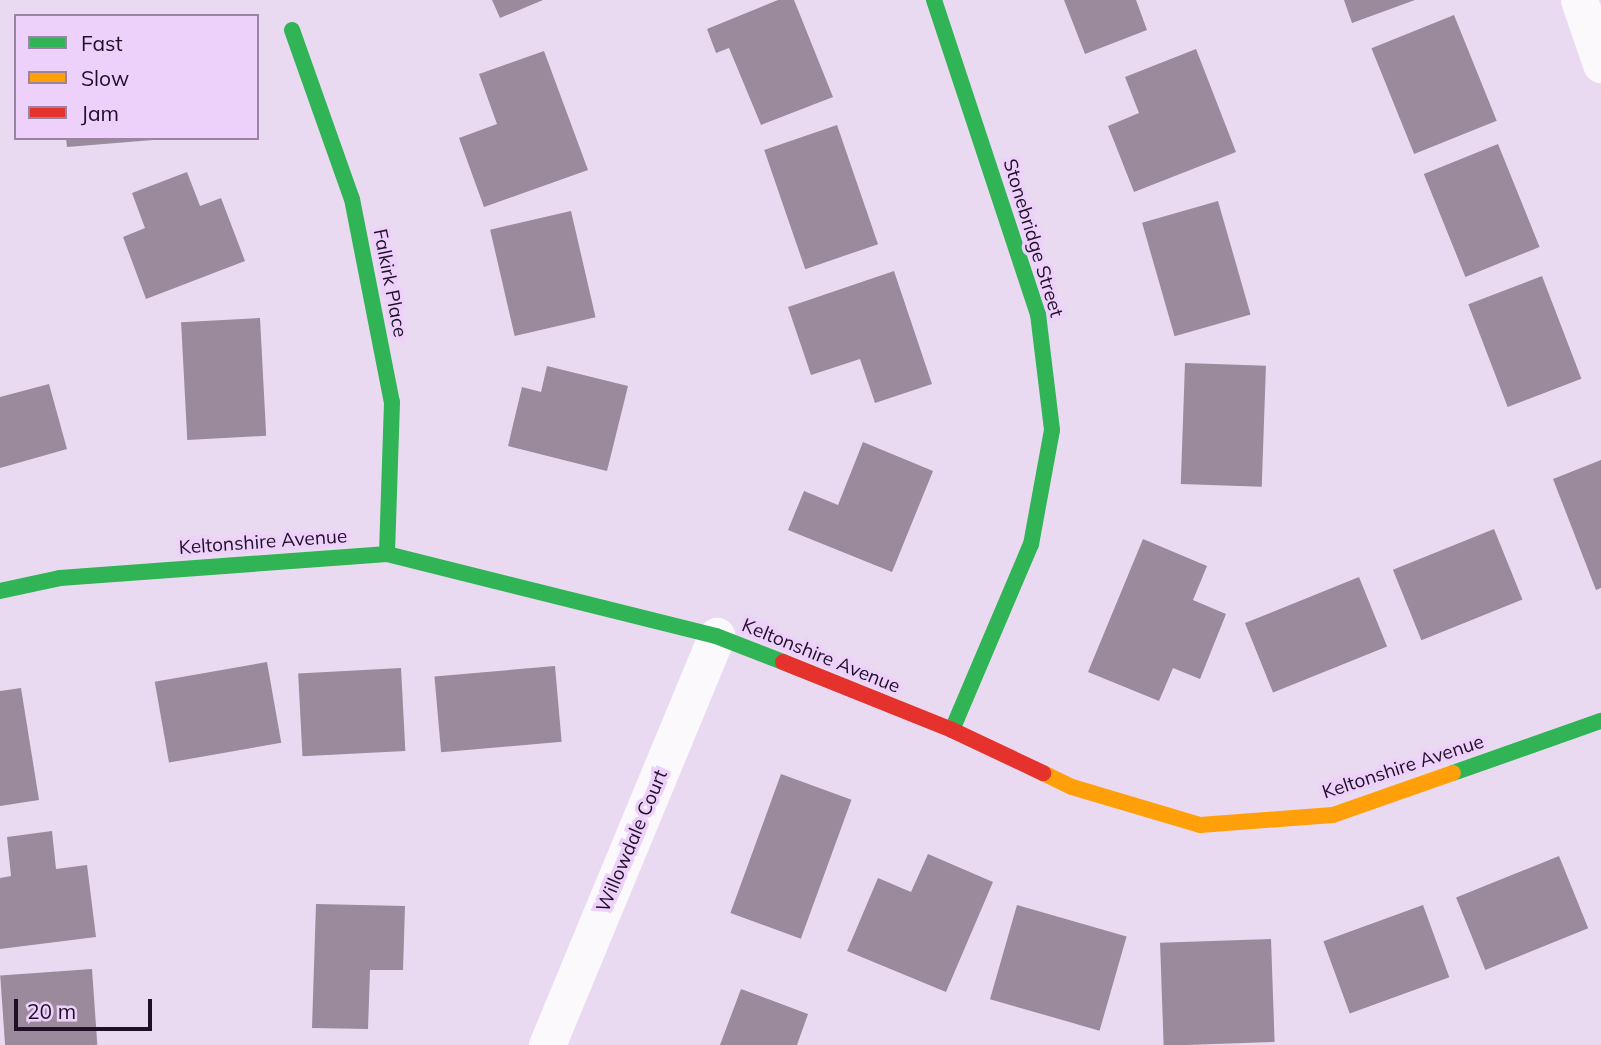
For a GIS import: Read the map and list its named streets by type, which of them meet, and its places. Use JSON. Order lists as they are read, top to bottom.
{
  "streets": {
    "street": [
      "Stonebridge Street",
      "Falkirk Place",
      "Keltonshire Avenue",
      "Willowdale Court"
    ]
  },
  "crossings": [
    ["Stonebridge Street", "Keltonshire Avenue"],
    ["Falkirk Place", "Keltonshire Avenue"],
    ["Keltonshire Avenue", "Willowdale Court"]
  ],
  "legend": ["Fast", "Slow", "Jam"],
  "scale_bar": "20 m"
}
